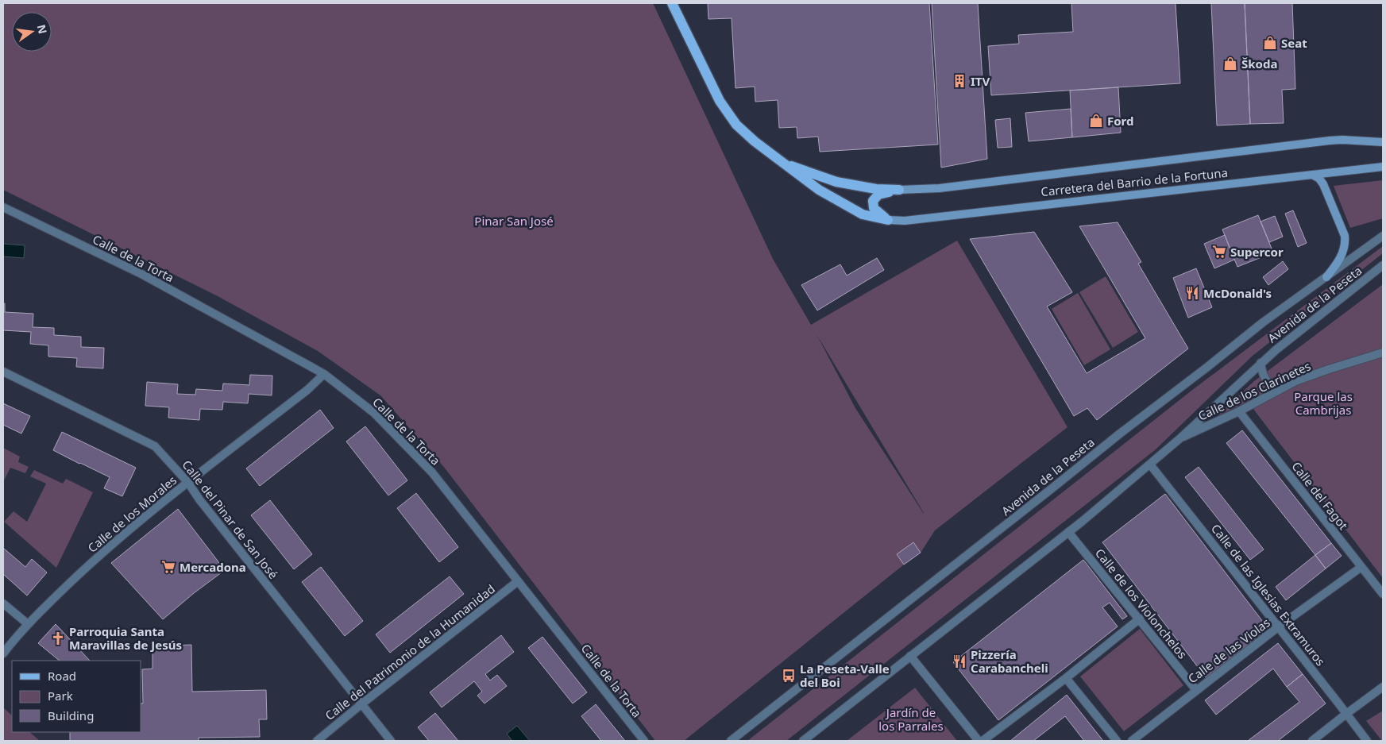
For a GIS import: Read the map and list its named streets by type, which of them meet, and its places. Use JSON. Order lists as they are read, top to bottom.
{
  "streets": {
    "main road": ["Carretera del Barrio de la Fortuna"],
    "street": [
      "Calle de la Torta",
      "Avenida de la Peseta",
      "Calle de los Clarinetes",
      "Calle del Fagot",
      "Calle de los Morales",
      "Calle del Pinar de San José",
      "Calle de las Iglesias Extramuros",
      "Calle de los Violonchelos",
      "Calle de las Violas",
      "Calle del Patrimonio de la Humanidad"
    ]
  },
  "crossings": [
    ["Calle de la Torta", "Calle de los Morales"],
    ["Calle de la Torta", "Calle del Patrimonio de la Humanidad"],
    ["Avenida de la Peseta", "Calle de los Clarinetes"],
    ["Avenida de la Peseta", "Calle de las Iglesias Extramuros"],
    ["Avenida de la Peseta", "Calle de los Violonchelos"],
    ["Calle de los Clarinetes", "Calle del Fagot"],
    ["Calle del Fagot", "Calle de las Violas"],
    ["Calle de los Morales", "Calle del Pinar de San José"],
    ["Calle del Pinar de San José", "Calle del Patrimonio de la Humanidad"],
    ["Calle de las Iglesias Extramuros", "Calle de las Violas"],
    ["Calle de los Violonchelos", "Calle de las Violas"]
  ],
  "parks": ["Pinar San José", "Parque las Cambrijas", "Jardín de los Parrales"],
  "places": {
    "shop": ["Seat", "Škoda", "Ford"],
    "building": ["ITV"],
    "supermarket": ["Supercor", "Mercadona"],
    "restaurant": ["McDonald's", "Pizzería Carabancheli"],
    "church": ["Parroquia Santa Maravillas de Jesús"],
    "bus stop": ["La Peseta-Valle del Boi"]
  },
  "legend": ["Road", "Park", "Building"],
  "north": "right"
}
